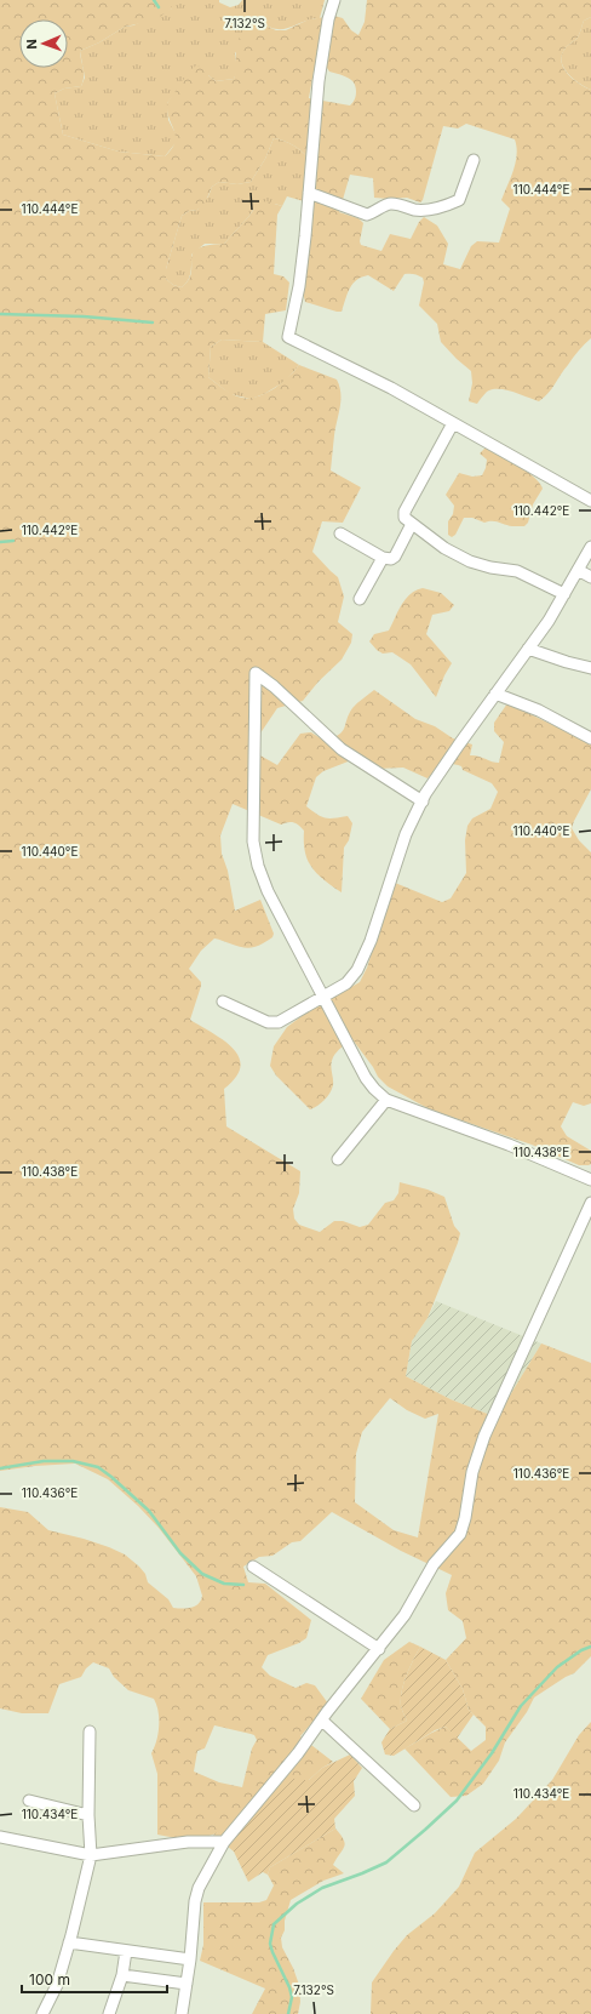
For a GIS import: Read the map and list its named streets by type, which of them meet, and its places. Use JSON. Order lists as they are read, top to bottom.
{
  "scale_bar": "100 m",
  "north": "left",
  "coordinates": [
    "7.132°S",
    "110.444°E",
    "110.442°E",
    "110.440°E",
    "110.438°E",
    "110.436°E",
    "110.434°E"
  ]
}
